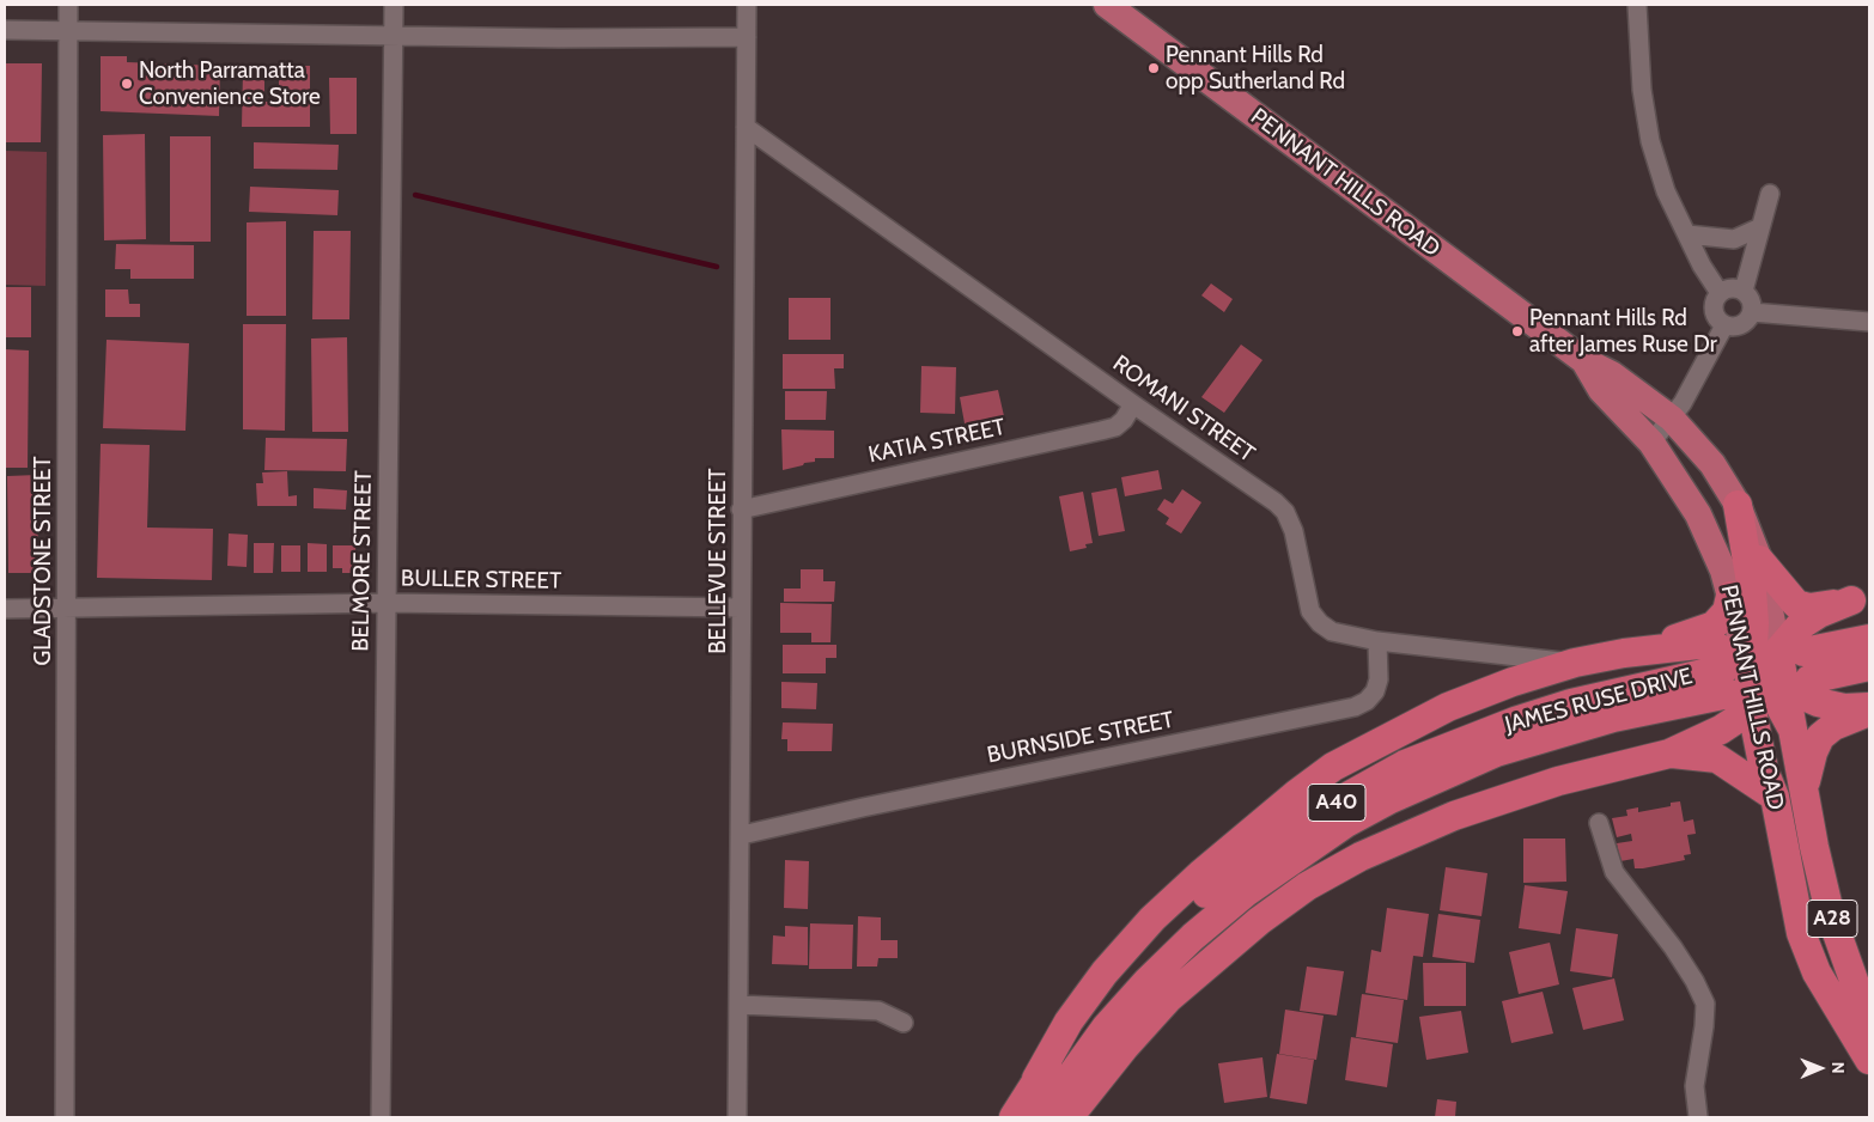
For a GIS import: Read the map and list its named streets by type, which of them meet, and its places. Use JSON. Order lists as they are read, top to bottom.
{
  "streets": {
    "highway": [
      "PENNANT HILLS ROAD",
      "JAMES RUSE DRIVE",
      "A40",
      "A28"
    ],
    "street": [
      "ROMANI STREET",
      "KATIA STREET",
      "GLADSTONE STREET",
      "BELMORE STREET",
      "BELLEVUE STREET",
      "BULLER STREET",
      "BURNSIDE STREET"
    ]
  },
  "crossings": [
    ["PENNANT HILLS ROAD", "JAMES RUSE DRIVE"],
    ["PENNANT HILLS ROAD", "A28"],
    ["ROMANI STREET", "KATIA STREET"],
    ["ROMANI STREET", "BELLEVUE STREET"],
    ["ROMANI STREET", "BURNSIDE STREET"],
    ["KATIA STREET", "BELLEVUE STREET"],
    ["GLADSTONE STREET", "BULLER STREET"],
    ["BELMORE STREET", "BULLER STREET"],
    ["BELLEVUE STREET", "BULLER STREET"],
    ["BELLEVUE STREET", "BURNSIDE STREET"],
    ["JAMES RUSE DRIVE", "A28"]
  ],
  "places": ["Pennant Hills Rd opp Sutherland Rd", "North Parramatta Convenience Store", "Pennant Hills Rd after James Ruse Dr"],
  "north": "right"
}
